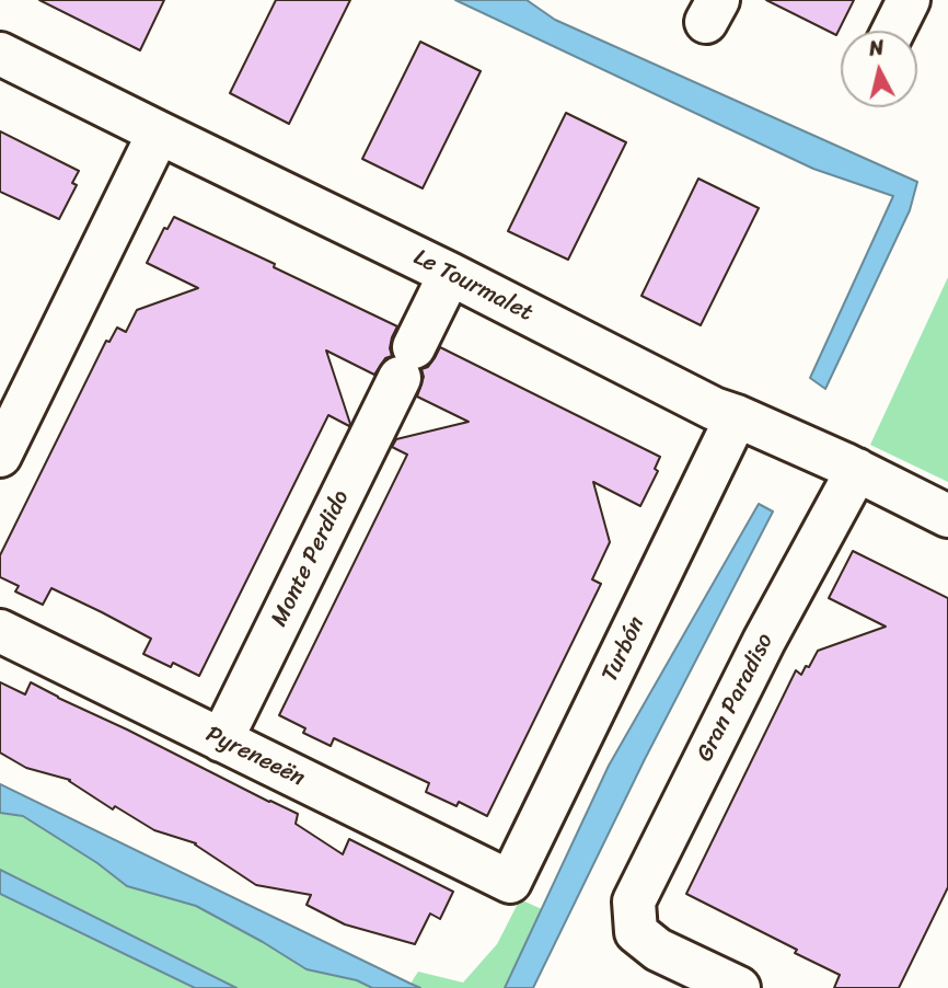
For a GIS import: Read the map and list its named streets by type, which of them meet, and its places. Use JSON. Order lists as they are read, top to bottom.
{
  "streets": {
    "street": [
      "Le Tourmalet",
      "Monte Perdido",
      "Turbón",
      "Gran Paradiso",
      "Pyreneeën"
    ]
  },
  "crossings": [
    ["Le Tourmalet", "Monte Perdido"],
    ["Le Tourmalet", "Turbón"],
    ["Le Tourmalet", "Gran Paradiso"],
    ["Monte Perdido", "Pyreneeën"],
    ["Turbón", "Pyreneeën"]
  ],
  "north": "top"
}
